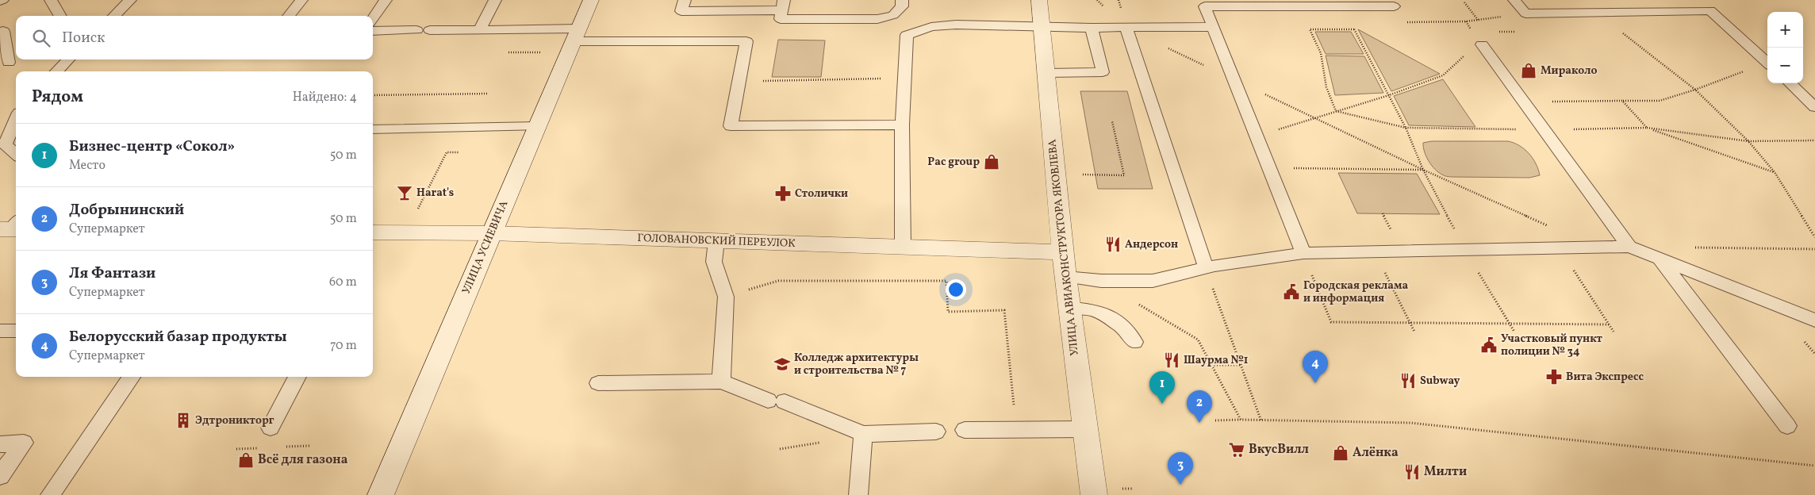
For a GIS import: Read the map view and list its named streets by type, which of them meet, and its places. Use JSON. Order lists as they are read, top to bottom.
{
  "streets": {
    "street": ["ГОЛОВАНОВСКИЙ ПЕРЕУЛОК", "УЛИЦА УСИЕВИЧА", "УЛИЦА АВИАКОНСТРУКТОРА ЯКОВЛЕВА"]
  },
  "crossings": [
    ["ГОЛОВАНОВСКИЙ ПЕРЕУЛОК", "УЛИЦА УСИЕВИЧА"],
    ["ГОЛОВАНОВСКИЙ ПЕРЕУЛОК", "УЛИЦА АВИАКОНСТРУКТОРА ЯКОВЛЕВА"]
  ],
  "places": {
    "shop": [
      "Мираколо",
      "Pac group",
      "Алёнка",
      "Всё для газона"
    ],
    "bar": ["Harat's"],
    "pharmacy": ["Столички", "Вита Экспресс"],
    "restaurant": [
      "Андерсон",
      "Шаурма №1",
      "Subway",
      "Милти"
    ],
    "public building": ["Городская реклама и информация", "Участковый пункт полиции № 34"],
    "school or university": ["Колледж архитектуры и строительства № 7"],
    "building": ["Эдтроникторг"],
    "supermarket": ["ВкусВилл"]
  },
  "page": {
    "map_buttons": ["+", "−"],
    "search": "Поиск",
    "heading": ["Рядом", "Найдено: 4"],
    "list": [
      {
        "mark": "1",
        "name": "Бизнес-центр «Сокол»",
        "note": "Место",
        "value": "50 m"
      },
      {
        "mark": "2",
        "name": "Добрынинский",
        "note": "Супермаркет",
        "value": "50 m"
      },
      {
        "mark": "3",
        "name": "Ля Фантази",
        "note": "Супермаркет",
        "value": "60 m"
      },
      {
        "mark": "4",
        "name": "Белорусский базар продукты",
        "note": "Супермаркет",
        "value": "70 m"
      }
    ],
    "pins": [
      "4",
      "1",
      "2",
      "3"
    ]
  }
}
